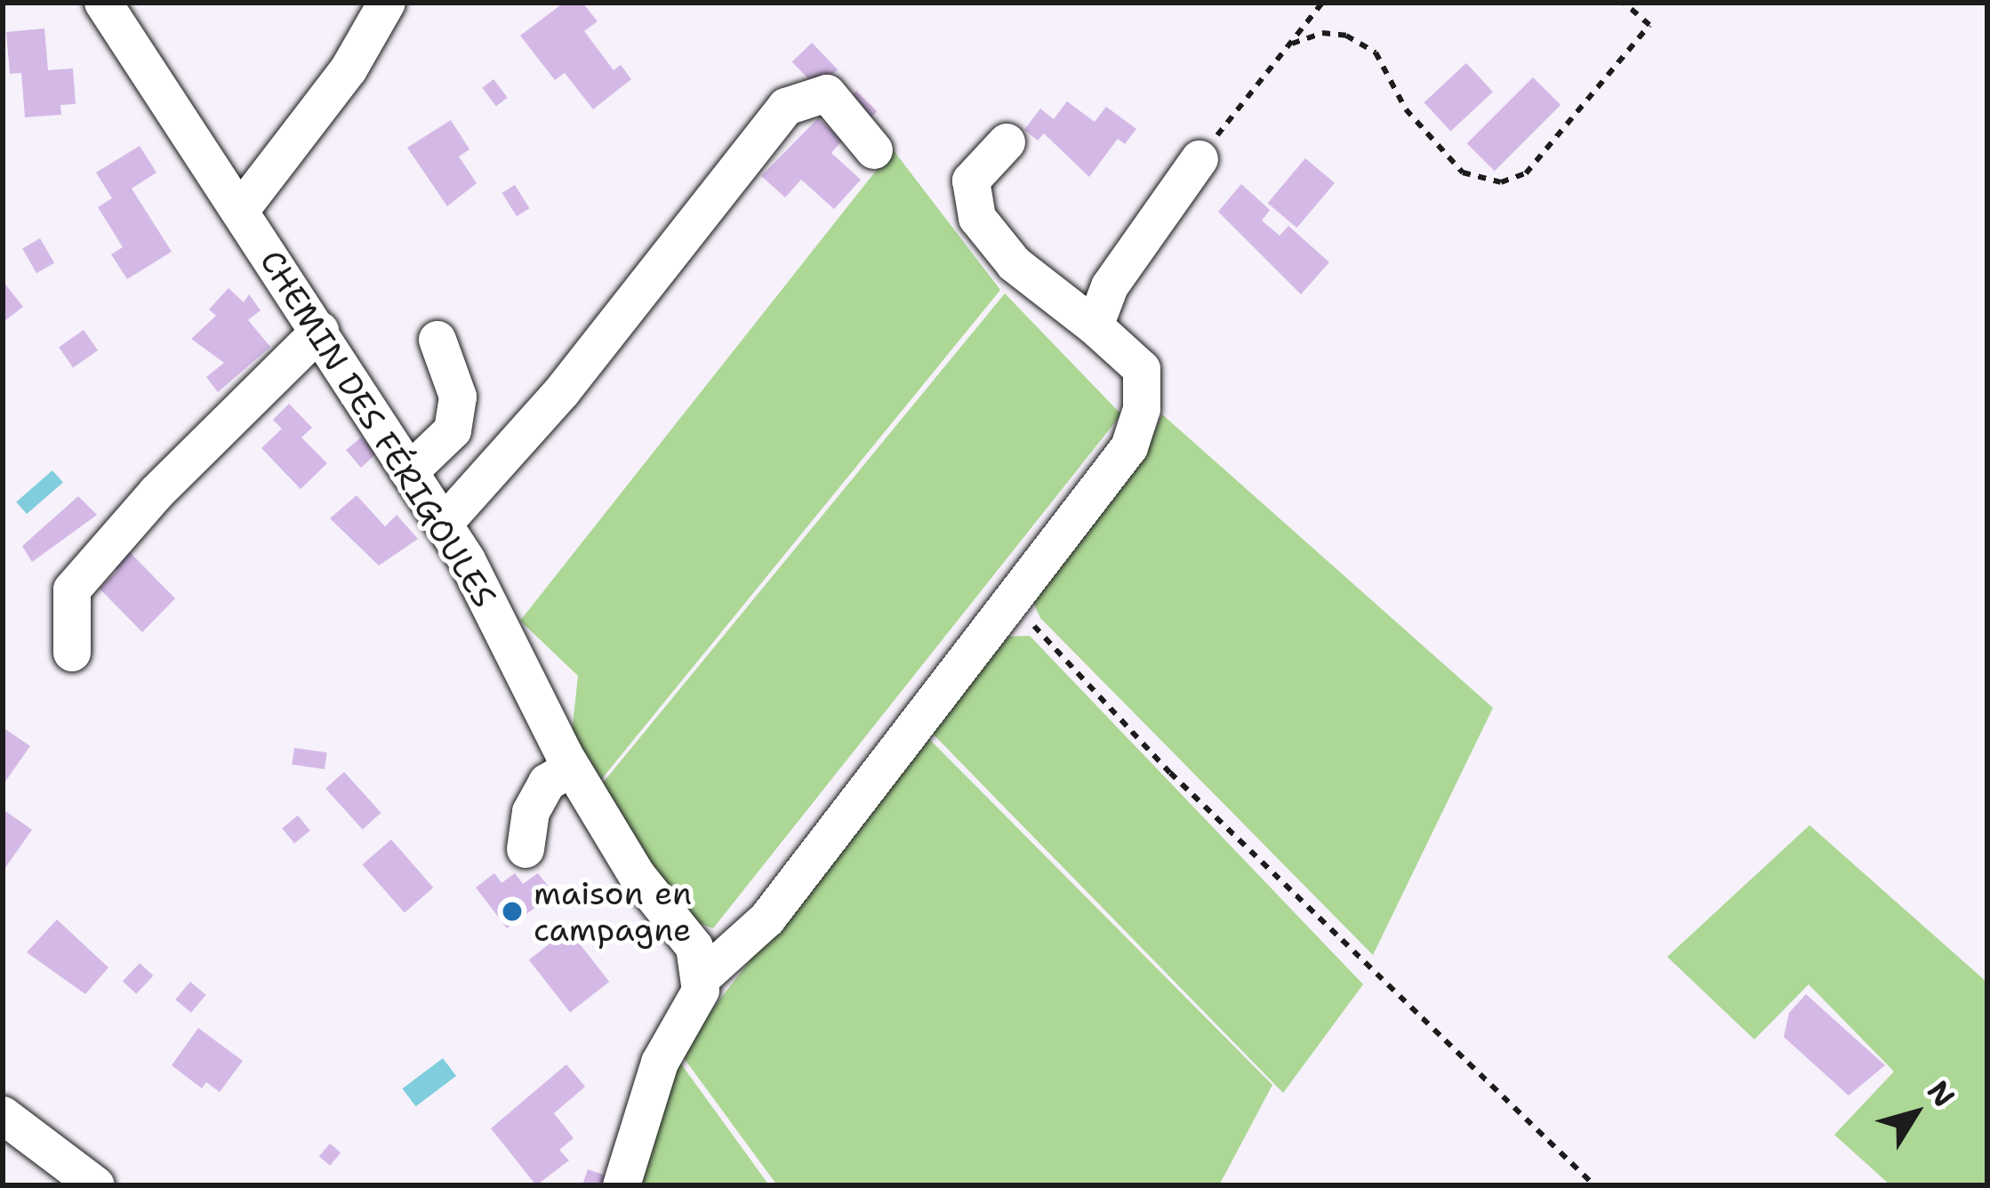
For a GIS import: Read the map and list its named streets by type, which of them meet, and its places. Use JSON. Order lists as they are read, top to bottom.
{
  "streets": {
    "street": ["CHEMIN DES FÉRIGOULES"]
  },
  "places": ["maison en campagne"],
  "north": "top right"
}
